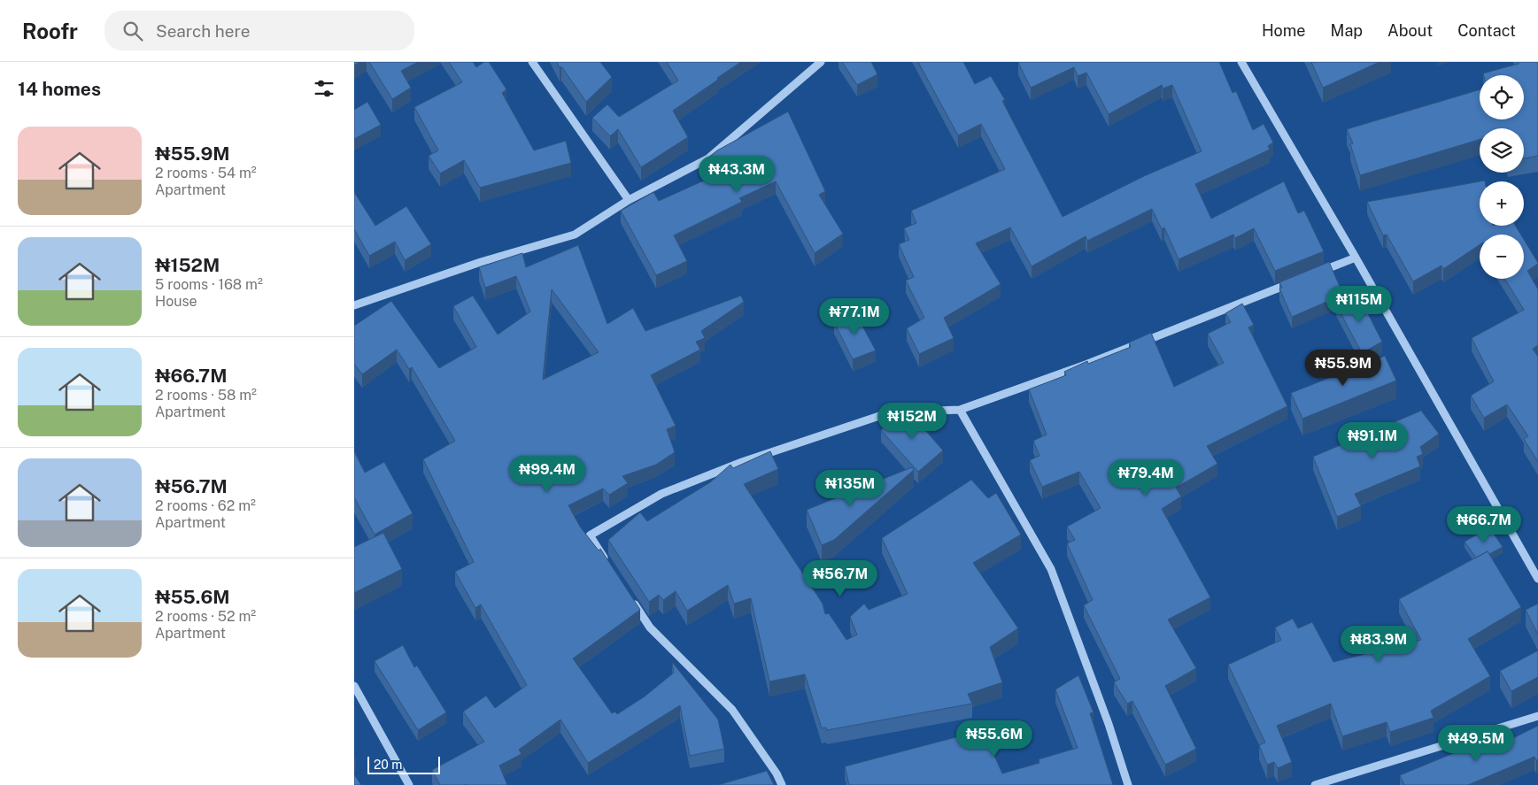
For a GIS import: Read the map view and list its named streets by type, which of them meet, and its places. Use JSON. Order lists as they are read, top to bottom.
{
  "scale_bar": "20 m",
  "page": {
    "header": "Roofr",
    "search": "Search here",
    "nav": [
      "Home",
      "Map",
      "About",
      "Contact"
    ],
    "heading": "14 homes",
    "map_buttons": ["+", "−"],
    "list": [
      {
        "name": "₦55.9M",
        "note": "2 rooms · 54 m² · Apartment"
      },
      {
        "name": "₦152M",
        "note": "5 rooms · 168 m² · House"
      },
      {
        "name": "₦66.7M",
        "note": "2 rooms · 58 m² · Apartment"
      },
      {
        "name": "₦56.7M",
        "note": "2 rooms · 62 m² · Apartment"
      },
      {
        "name": "₦55.6M",
        "note": "2 rooms · 52 m² · Apartment"
      }
    ],
    "price": [
      "₦43.3M",
      "₦115M",
      "₦77.1M",
      "₦55.9M",
      "₦152M",
      "₦91.1M",
      "₦99.4M",
      "₦79.4M",
      "₦135M",
      "₦66.7M",
      "₦56.7M",
      "₦83.9M",
      "₦55.6M",
      "₦49.5M"
    ],
    "scale": "20 m"
  }
}
